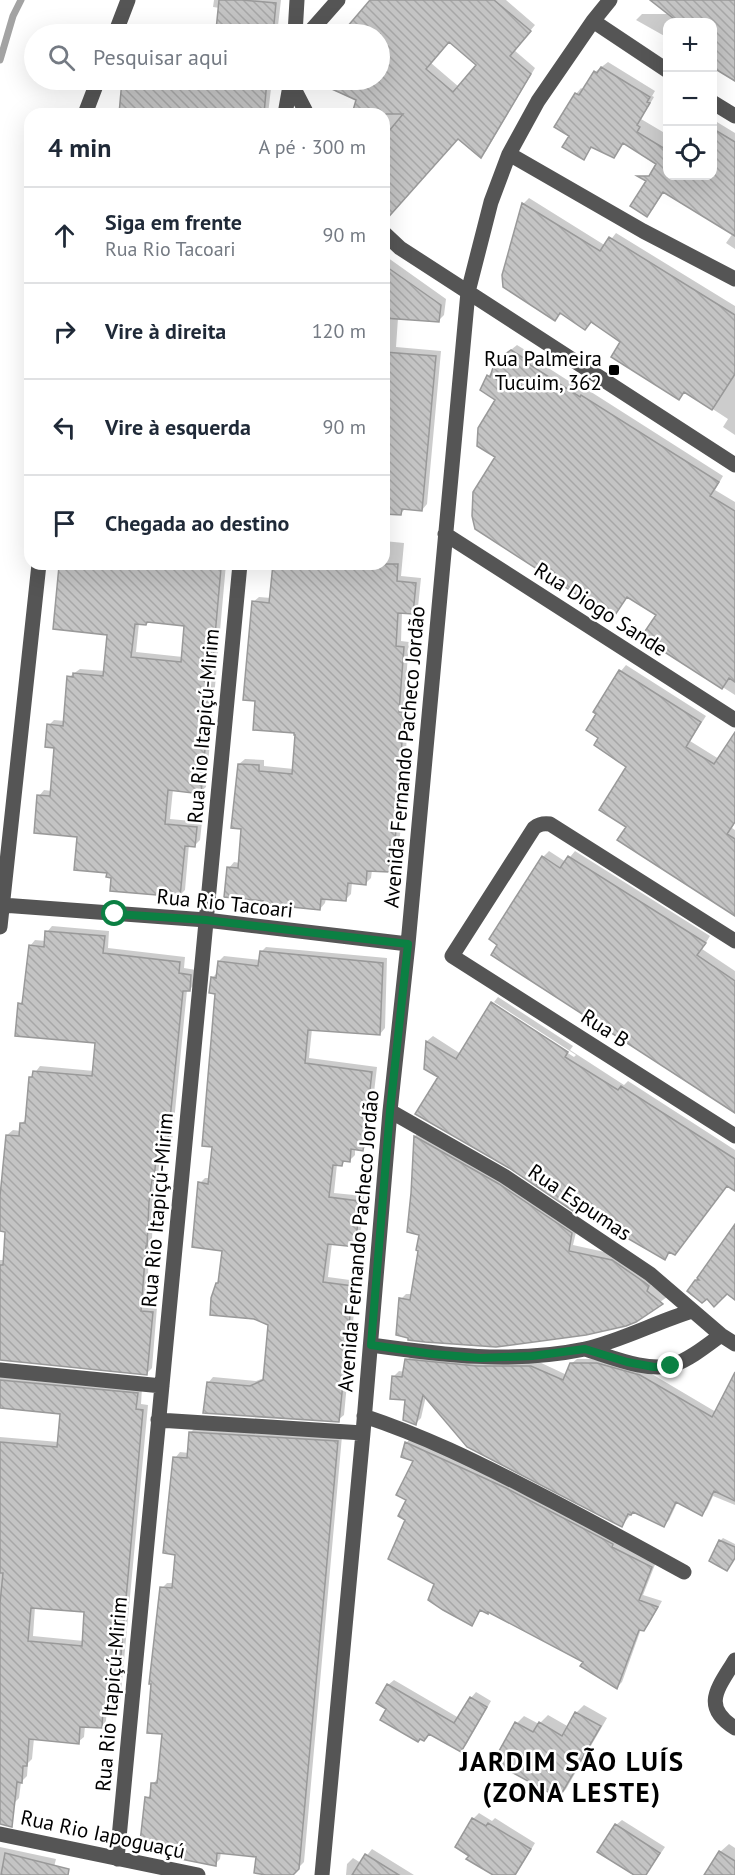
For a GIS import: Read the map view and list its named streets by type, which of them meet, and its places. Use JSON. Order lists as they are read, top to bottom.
{
  "streets": {
    "street": [
      "Rua Diogo Sande",
      "Rua Rio Itapiçú-Mirim",
      "Avenida Fernando Pacheco Jordão",
      "Rua Rio Tacoari",
      "Rua B",
      "Rua Espumas",
      "Rua Rio Iapoguaçú"
    ]
  },
  "crossings": [
    ["Rua Diogo Sande", "Avenida Fernando Pacheco Jordão"],
    ["Rua Rio Itapiçú-Mirim", "Rua Rio Tacoari"],
    ["Rua Rio Itapiçú-Mirim", "Rua Rio Iapoguaçú"],
    ["Avenida Fernando Pacheco Jordão", "Rua Rio Tacoari"],
    ["Avenida Fernando Pacheco Jordão", "Rua Espumas"]
  ],
  "districts": ["JARDIM SÃO LUÍS (ZONA LESTE)"],
  "places": {
    "transit": ["Rua Palmeira Tucuim, 362"]
  },
  "page": {
    "map_buttons": ["+", "−"],
    "search": "Pesquisar aqui",
    "heading": ["4 min", "A pé · 300 m"],
    "list": [
      ["Siga em frente", "Rua Rio Tacoari", "90 m"],
      ["Vire à direita", "120 m"],
      ["Vire à esquerda", "90 m"],
      "Chegada ao destino"
    ]
  }
}
